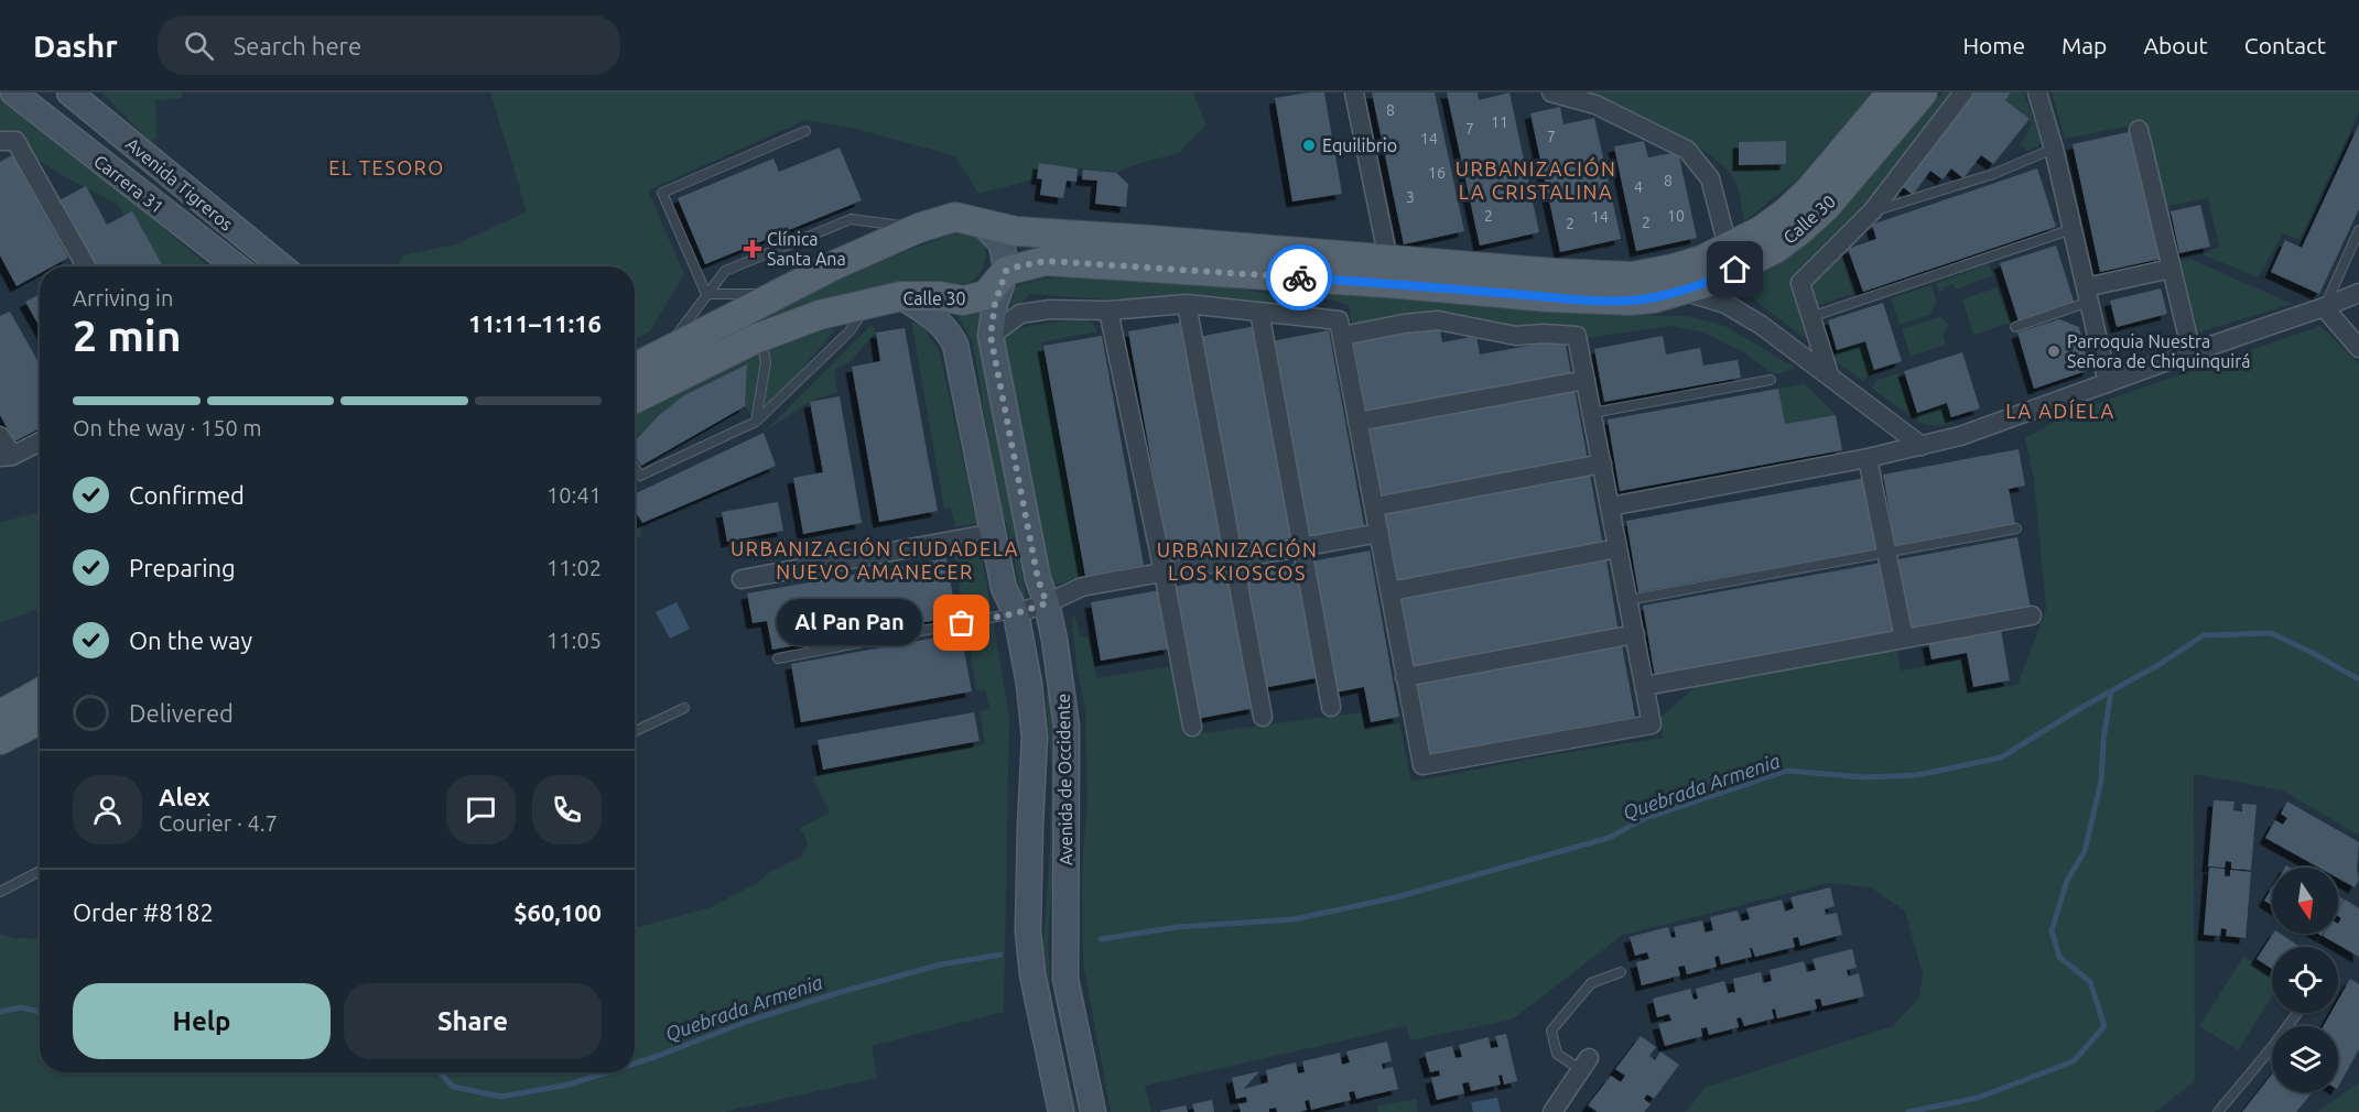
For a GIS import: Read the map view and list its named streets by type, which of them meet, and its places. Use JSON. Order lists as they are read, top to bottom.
{
  "streets": {
    "main road": [
      "Carrera 31",
      "Avenida Tigreros",
      "Calle 30",
      "Avenida de Occidente"
    ]
  },
  "crossings": [
    ["Calle 30", "Avenida de Occidente"]
  ],
  "districts": [
    "EL TESORO",
    "URBANIZACIÓN LA CRISTALINA",
    "LA ADÍELA",
    "URBANIZACIÓN CIUDADELA NUEVO AMANECER",
    "URBANIZACIÓN LOS KIOSCOS"
  ],
  "water": ["Quebrada Armenia"],
  "places": {
    "other": ["Equilibrio", "Parroquia Nuestra Señora de Chiquinquirá", "Al Pan Pan"],
    "health": ["Clínica Santa Ana"]
  },
  "house_numbers": [
    "8",
    "11",
    "7",
    "7",
    "14",
    "16",
    "8",
    "4",
    "3",
    "2",
    "10",
    "14",
    "2",
    "2"
  ],
  "north": "bottom",
  "page": {
    "header": "Dashr",
    "search": "Search here",
    "nav": [
      "Home",
      "Map",
      "About",
      "Contact"
    ],
    "heading": ["2 min", "Arriving in", "11:11–11:16"],
    "panel": [
      "Alex",
      "Courier · 4.7",
      "Order #8182",
      "$60,100"
    ],
    "bar": "On the way · 150 m",
    "list": [
      ["Confirmed", "10:41"],
      ["Preparing", "11:02"],
      ["On the way", "11:05"],
      "Delivered"
    ],
    "bubble": "Al Pan Pan",
    "buttons": ["Help", "Share"]
  }
}
